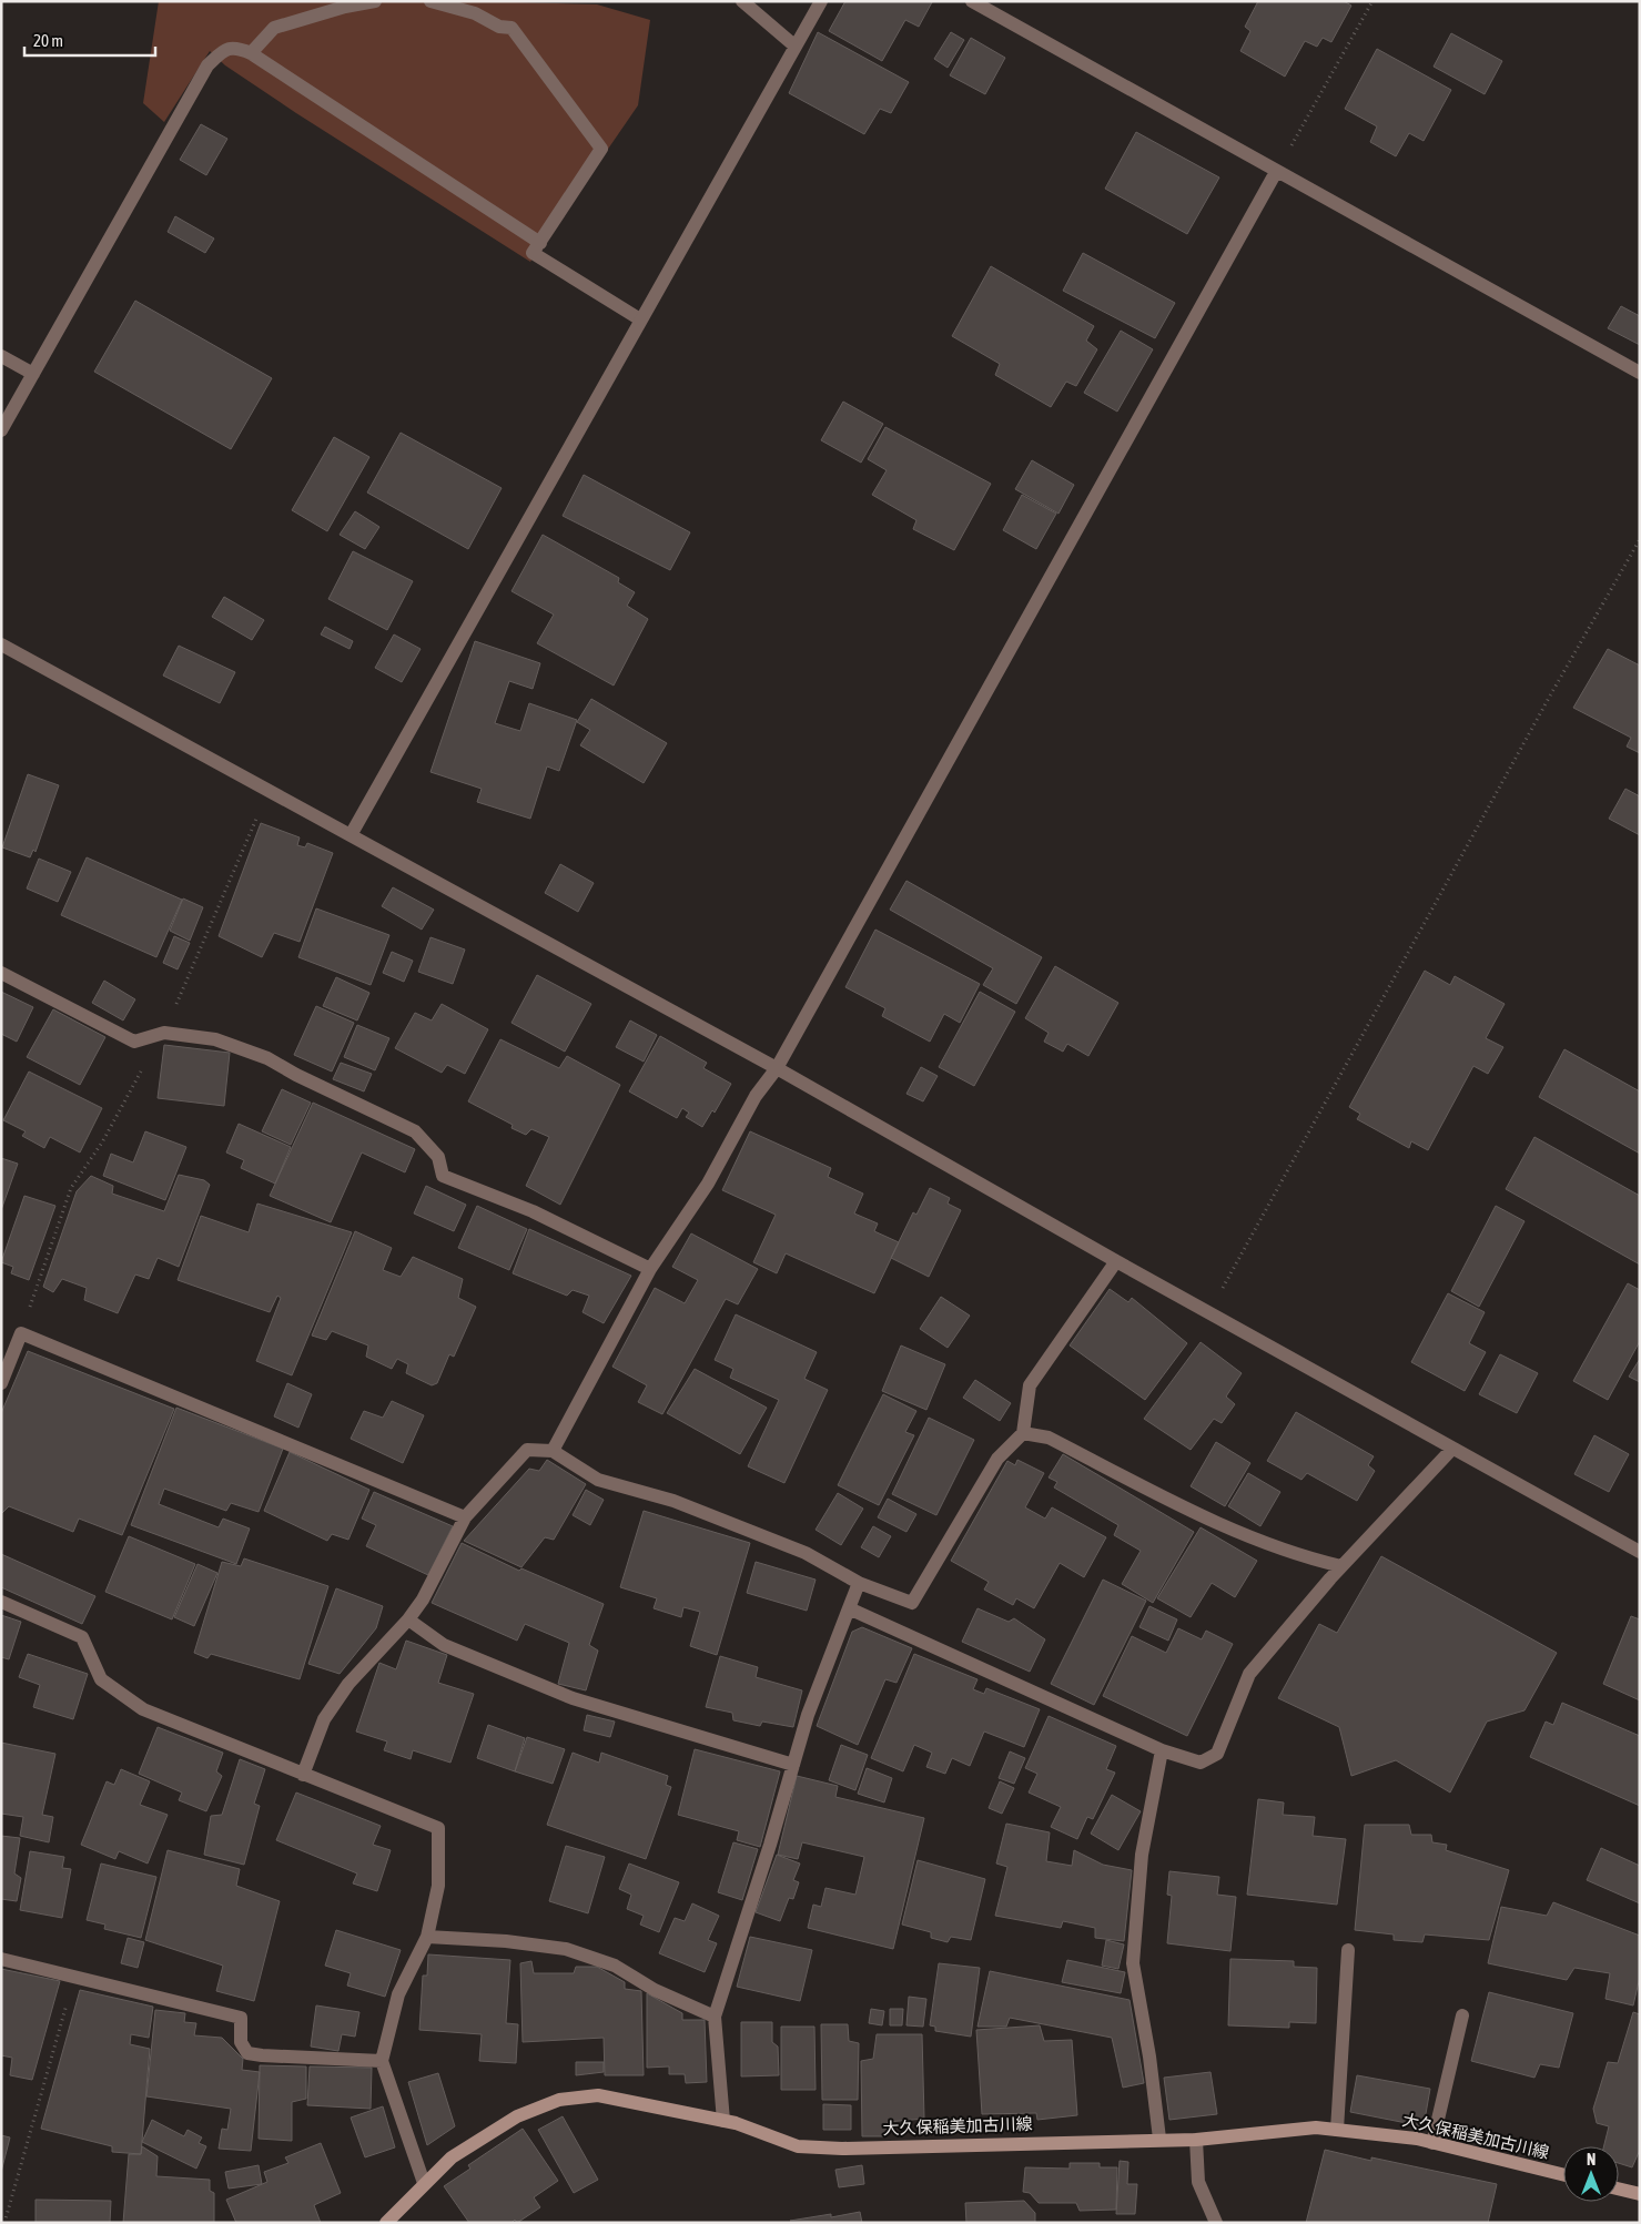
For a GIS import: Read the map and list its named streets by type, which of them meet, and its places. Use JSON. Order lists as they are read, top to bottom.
{
  "streets": {
    "main road": ["大久保稲美加古川線"]
  },
  "scale_bar": "20 m",
  "north": "top"
}
